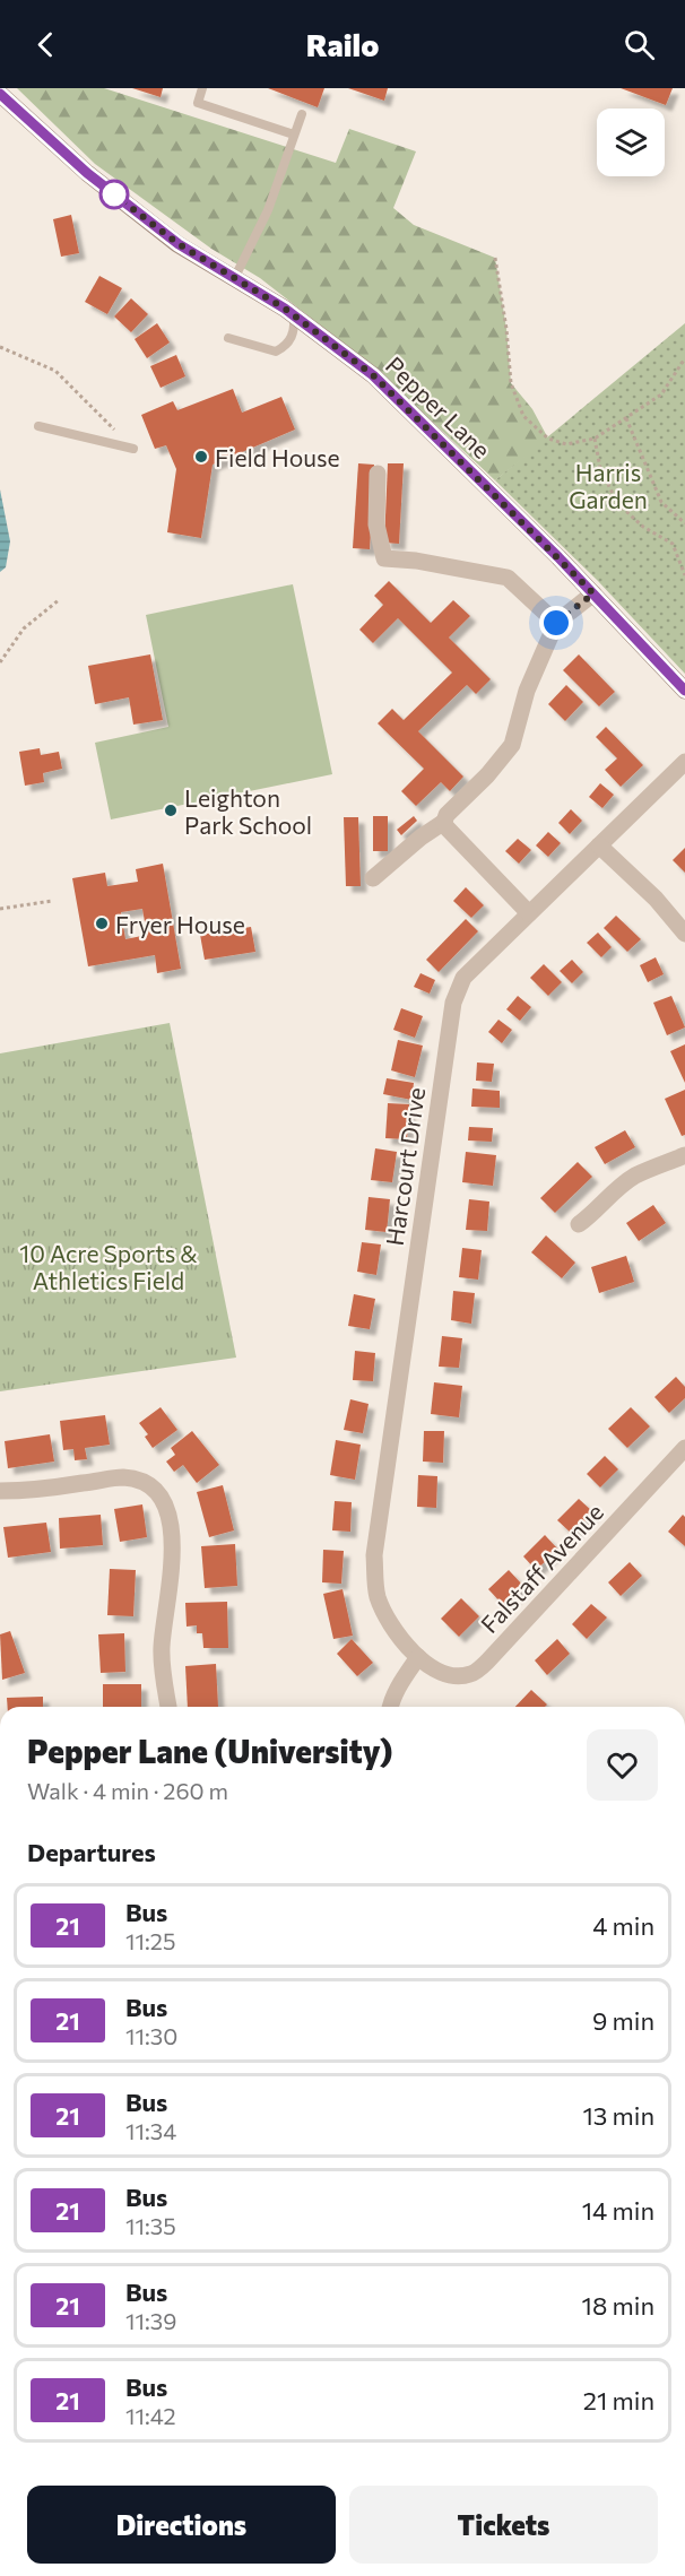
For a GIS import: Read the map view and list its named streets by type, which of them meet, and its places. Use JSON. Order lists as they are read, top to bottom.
{
  "streets": {
    "street": ["Pepper Lane", "Harcourt Drive", "Falstaff Avenue"]
  },
  "crossings": [
    ["Harcourt Drive", "Falstaff Avenue"]
  ],
  "parks": ["Harris Garden", "10 Acre Sports & Athletics Field"],
  "places": ["Field House", "Leighton Park School", "Fryer House"],
  "lines": ["bus line 21"],
  "page": {
    "header": "Railo",
    "heading": [
      ["Pepper Lane (University)", "Walk · 4 min · 260 m"],
      "Departures"
    ],
    "list": [
      {
        "mark": "21",
        "name": "Bus",
        "note": "11:25",
        "value": "4 min"
      },
      {
        "mark": "21",
        "name": "Bus",
        "note": "11:30",
        "value": "9 min"
      },
      {
        "mark": "21",
        "name": "Bus",
        "note": "11:34",
        "value": "13 min"
      },
      {
        "mark": "21",
        "name": "Bus",
        "note": "11:35",
        "value": "14 min"
      },
      {
        "mark": "21",
        "name": "Bus",
        "note": "11:39",
        "value": "18 min"
      },
      {
        "mark": "21",
        "name": "Bus",
        "note": "11:42",
        "value": "21 min"
      }
    ],
    "buttons": ["Directions", "Tickets"]
  }
}
